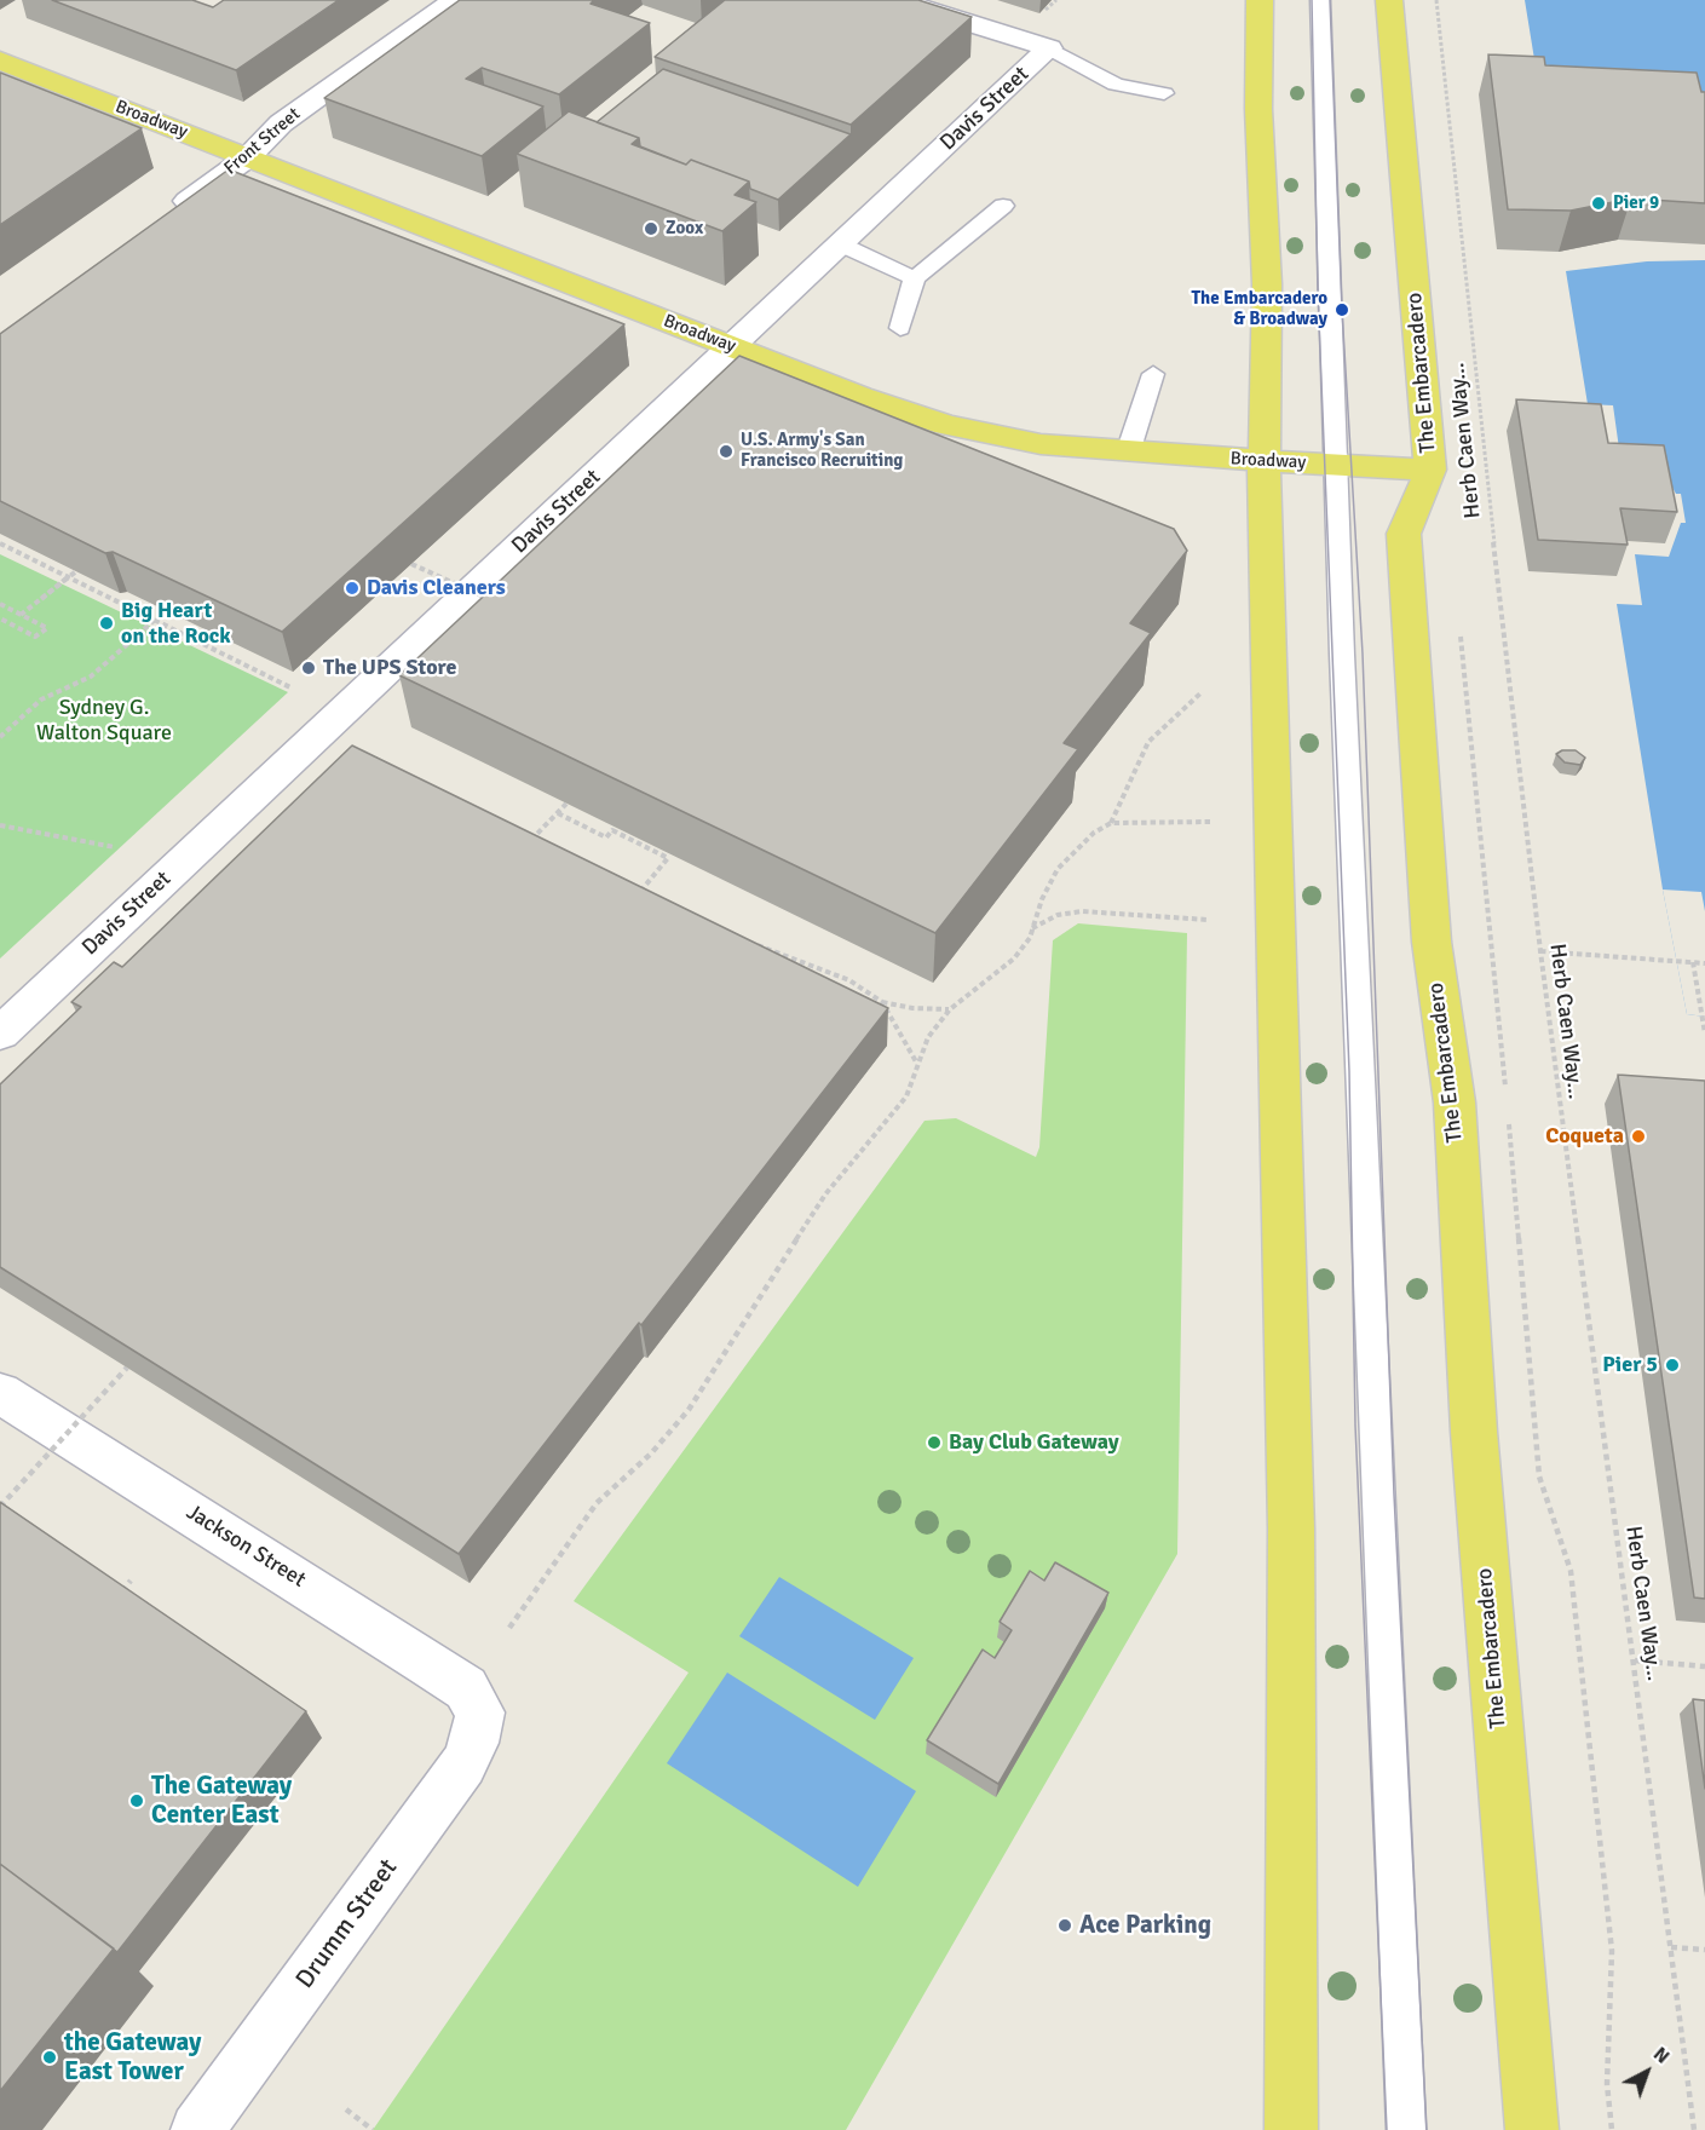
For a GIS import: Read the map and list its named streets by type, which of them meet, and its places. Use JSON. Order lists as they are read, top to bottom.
{
  "streets": {
    "main road": ["Broadway", "The Embarcadero"],
    "street": [
      "Davis Street",
      "Front Street",
      "Jackson Street",
      "Drumm Street"
    ],
    "path": ["Herb Caen Way..."]
  },
  "crossings": [
    ["Davis Street", "Broadway"],
    ["Broadway", "Front Street"],
    ["Broadway", "The Embarcadero"],
    ["Jackson Street", "Drumm Street"]
  ],
  "parks": ["Sydney G. Walton Square"],
  "places": [
    "Pier 9",
    "Zoox",
    "The Embarcadero & Broadway",
    "U.S. Army's San Francisco Recruiting",
    "Davis Cleaners",
    "Big Heart on the Rock",
    "The UPS Store",
    "Coqueta",
    "Pier 5",
    "Bay Club Gateway",
    "The Gateway Center East",
    "Ace Parking",
    "the Gateway East Tower"
  ],
  "north": "top right"
}
